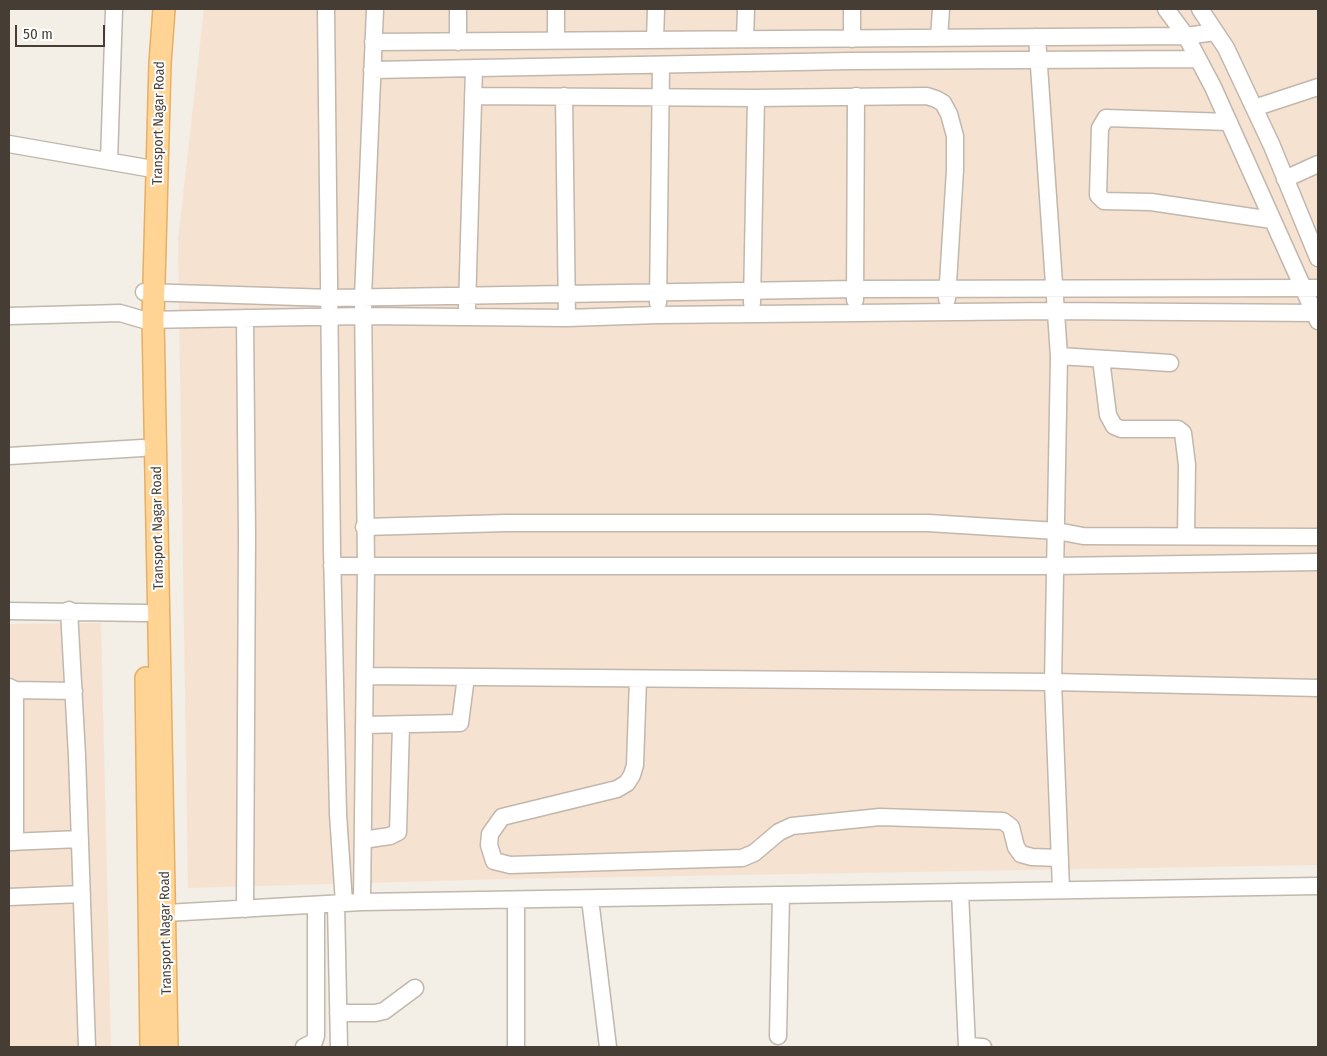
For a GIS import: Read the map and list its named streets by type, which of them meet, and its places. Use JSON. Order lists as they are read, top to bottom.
{
  "streets": {
    "main road": ["Transport Nagar Road"]
  },
  "scale_bar": "50 m"
}
